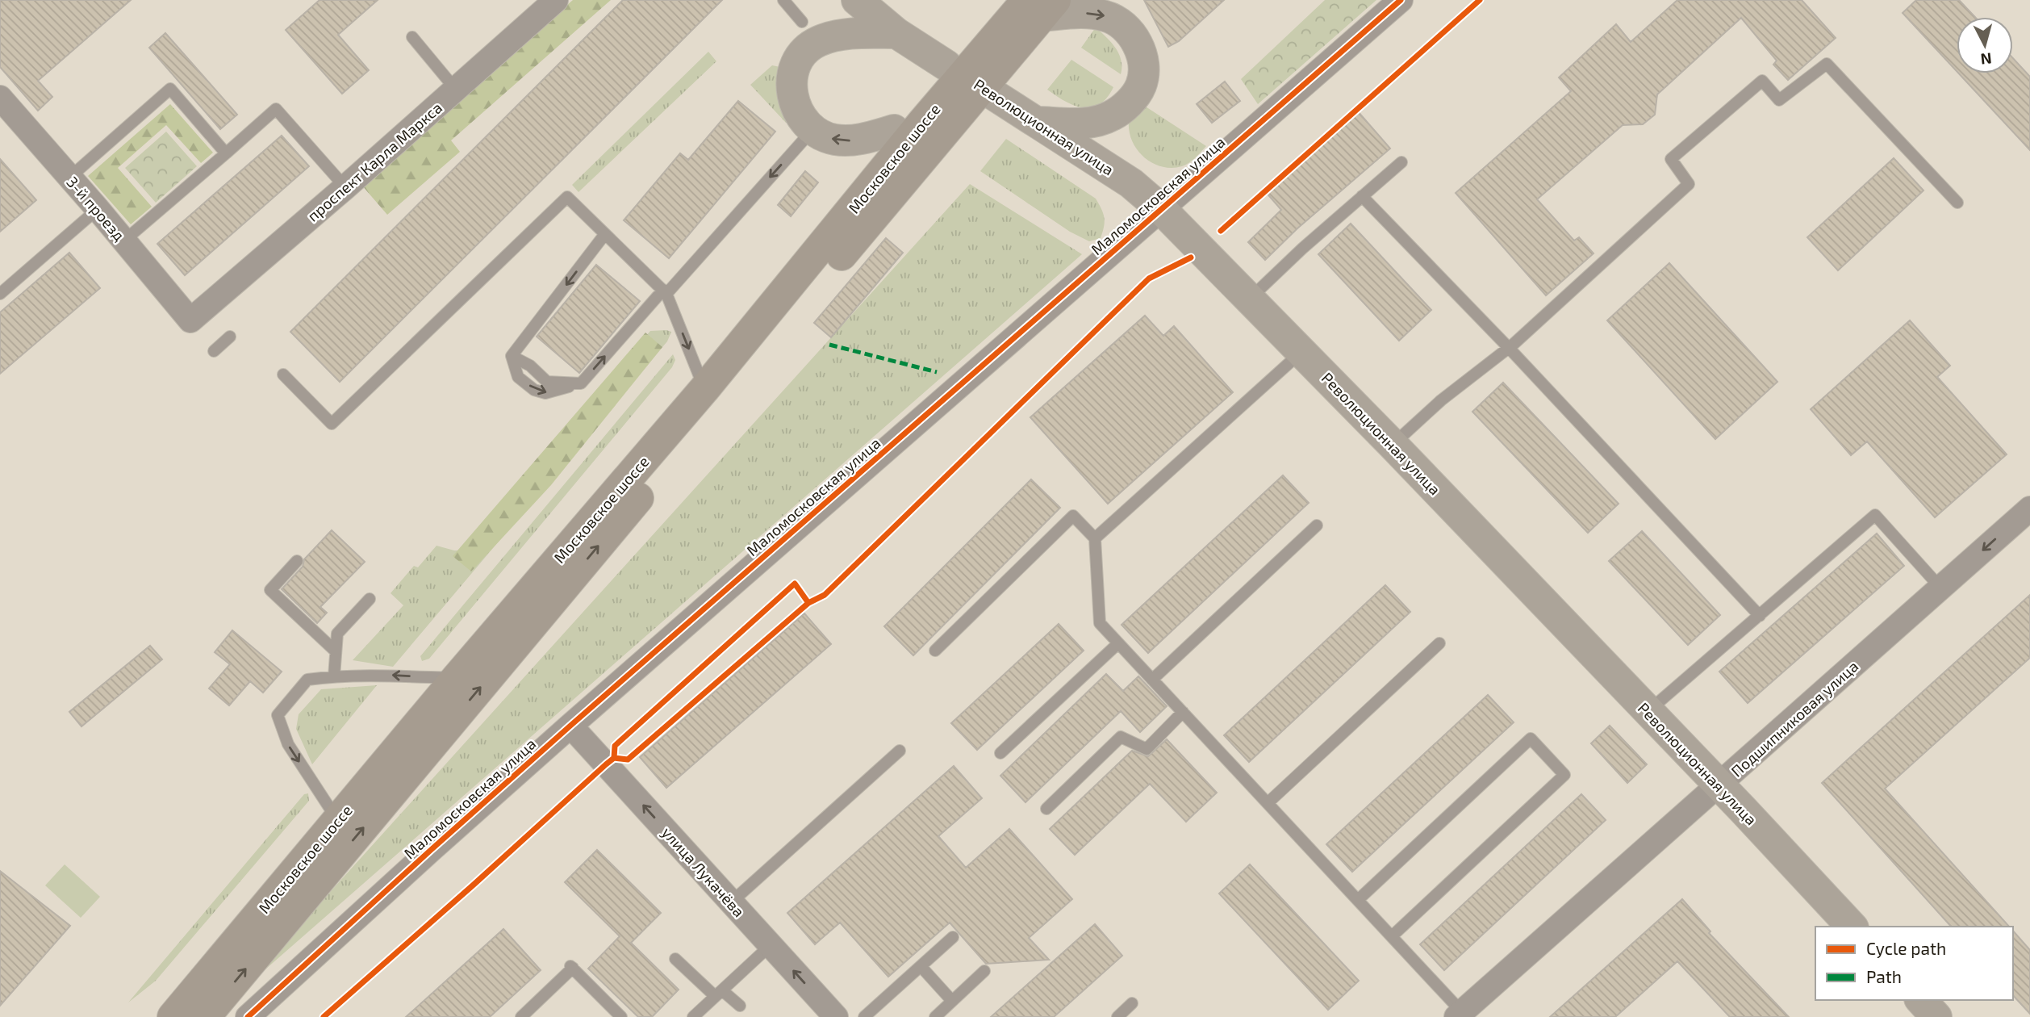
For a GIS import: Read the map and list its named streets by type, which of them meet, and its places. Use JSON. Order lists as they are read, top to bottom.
{
  "streets": {
    "main road": ["Революционная улица", "Московское шоссе"],
    "street": [
      "проспект Карла Маркса",
      "Маломосковская улица",
      "3-й проезд",
      "Подшипниковая улица",
      "улица Лукачёва"
    ]
  },
  "crossings": [
    ["Революционная улица", "Московское шоссе"],
    ["Революционная улица", "Маломосковская улица"],
    ["Революционная улица", "Подшипниковая улица"],
    ["проспект Карла Маркса", "3-й проезд"],
    ["Маломосковская улица", "улица Лукачёва"]
  ],
  "one_way": ["улица Лукачёва"],
  "legend": ["Cycle path", "Path"],
  "north": "bottom"
}
